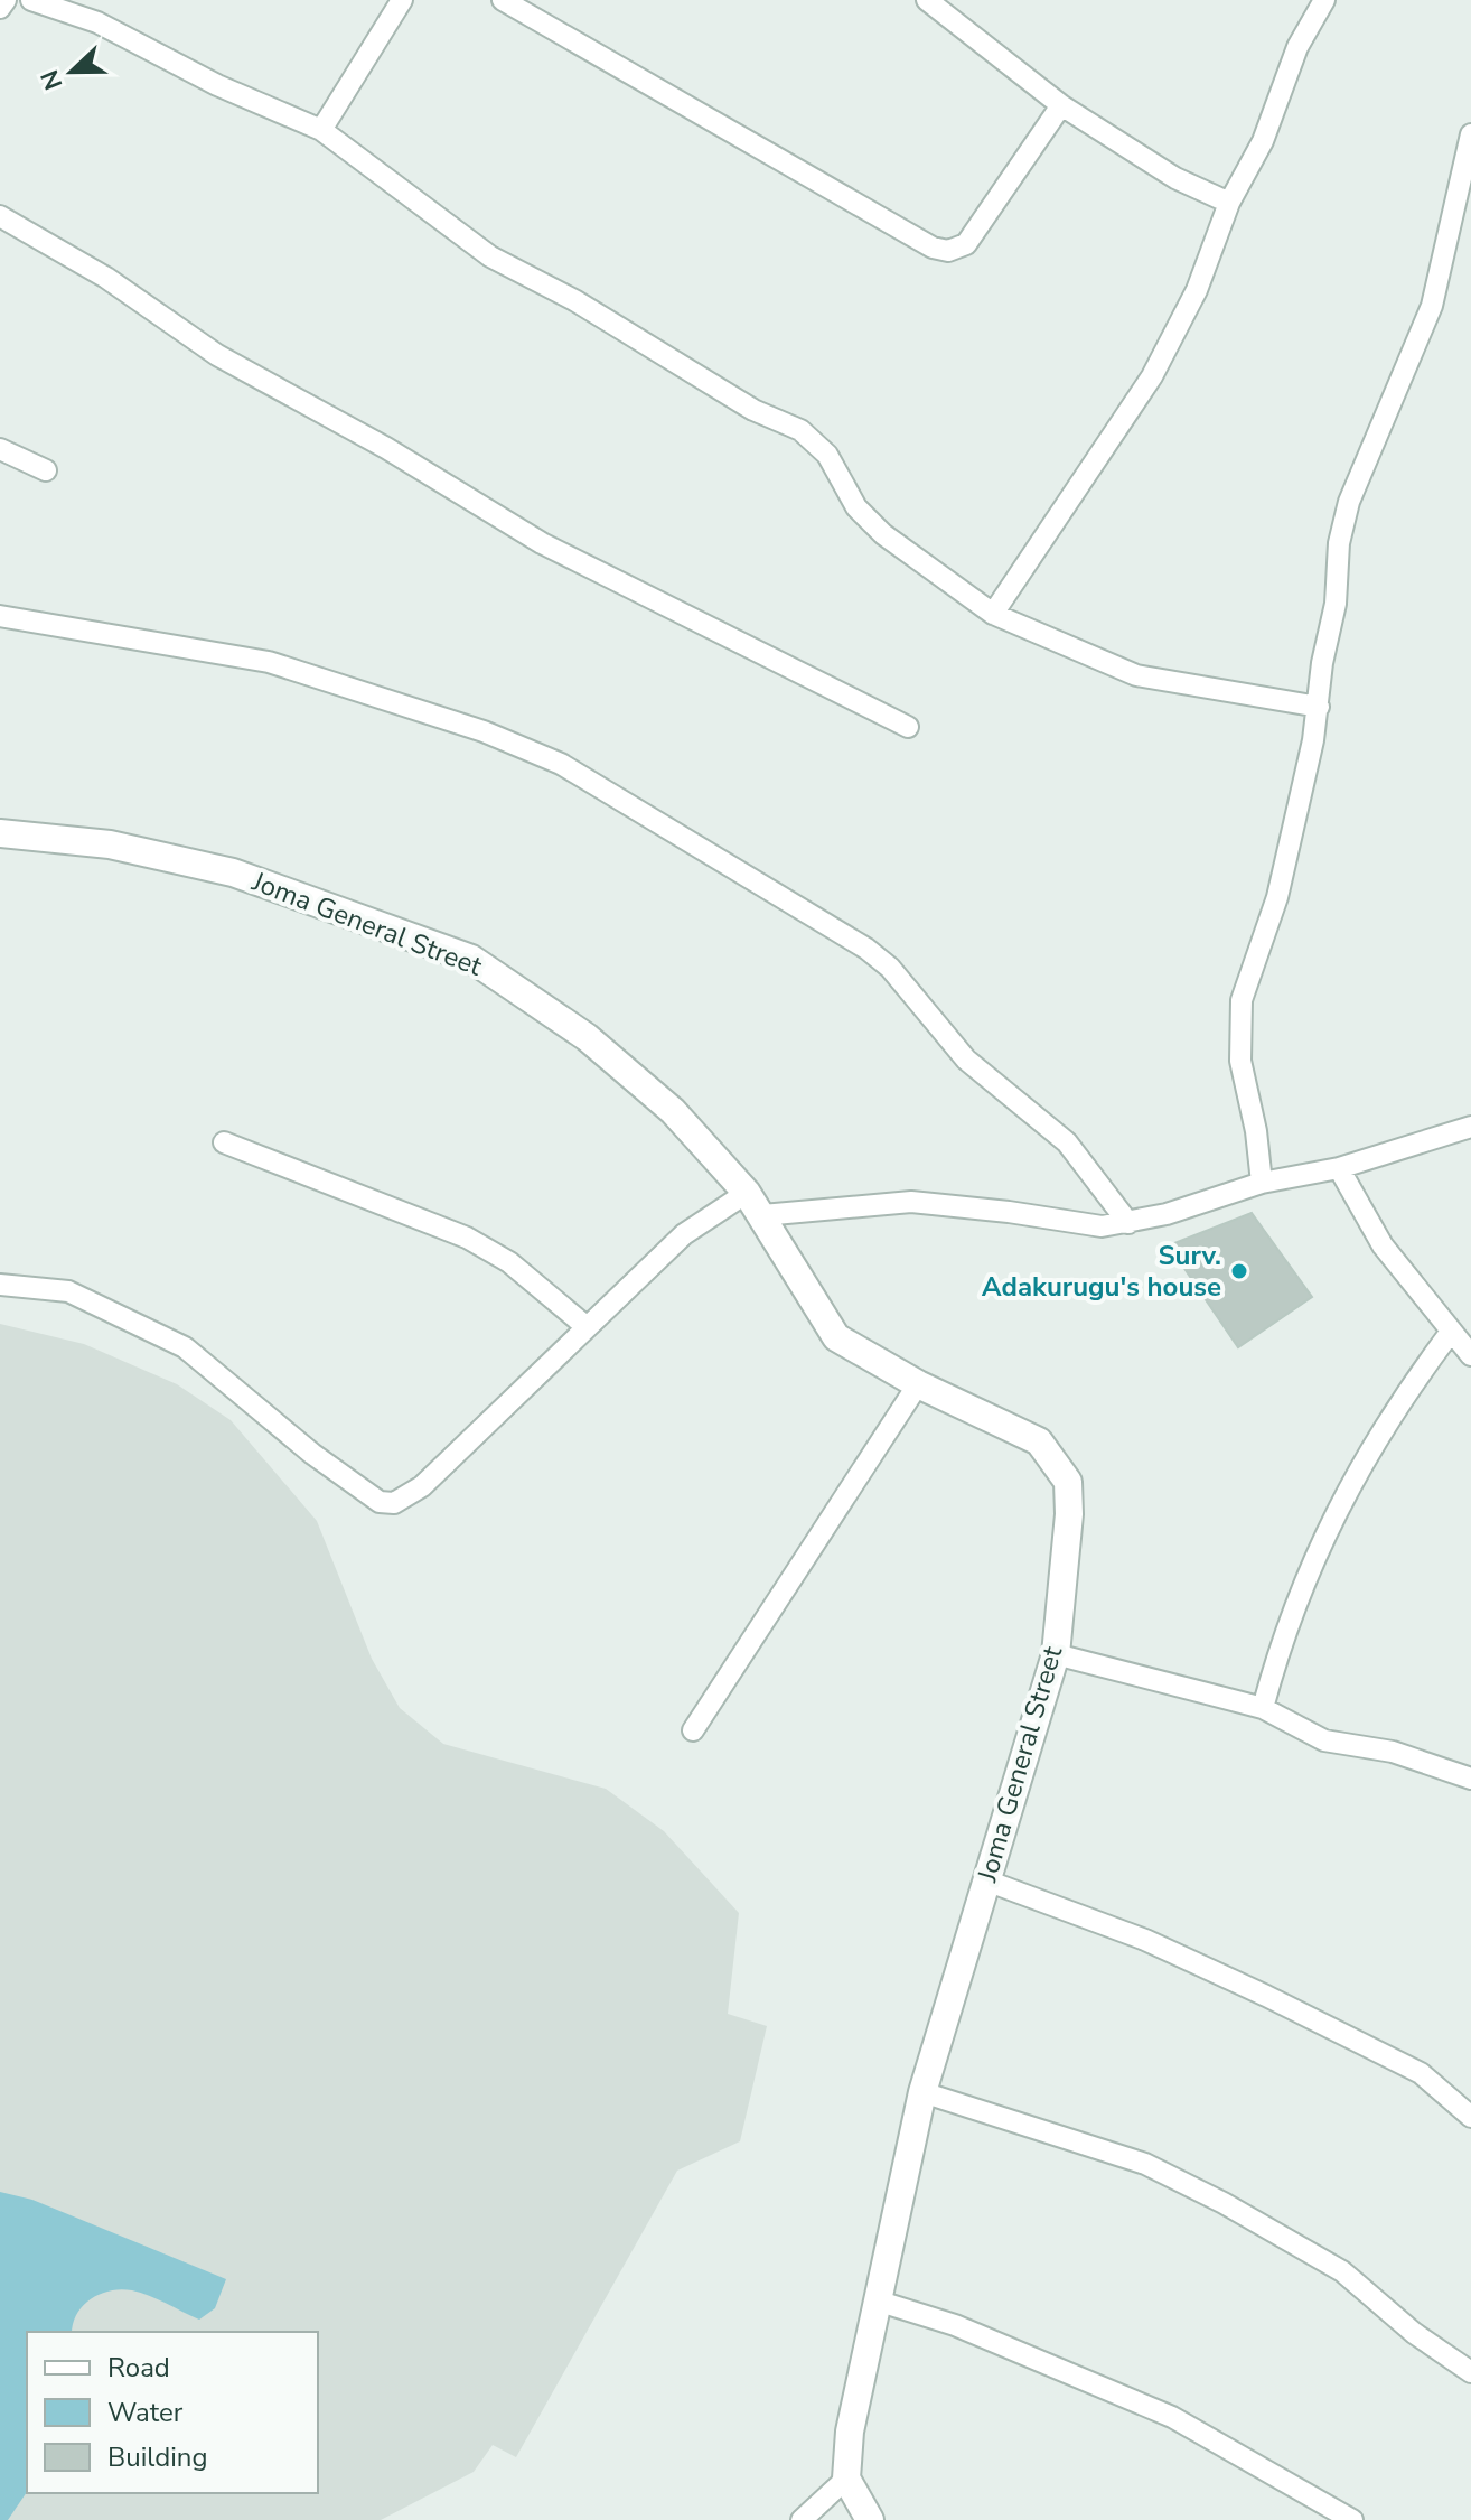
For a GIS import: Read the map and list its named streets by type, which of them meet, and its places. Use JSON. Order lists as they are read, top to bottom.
{
  "streets": {
    "street": ["Joma General Street"]
  },
  "places": ["Surv. Adakurugu's house"],
  "legend": ["Road", "Water", "Building"],
  "north": "left"
}
